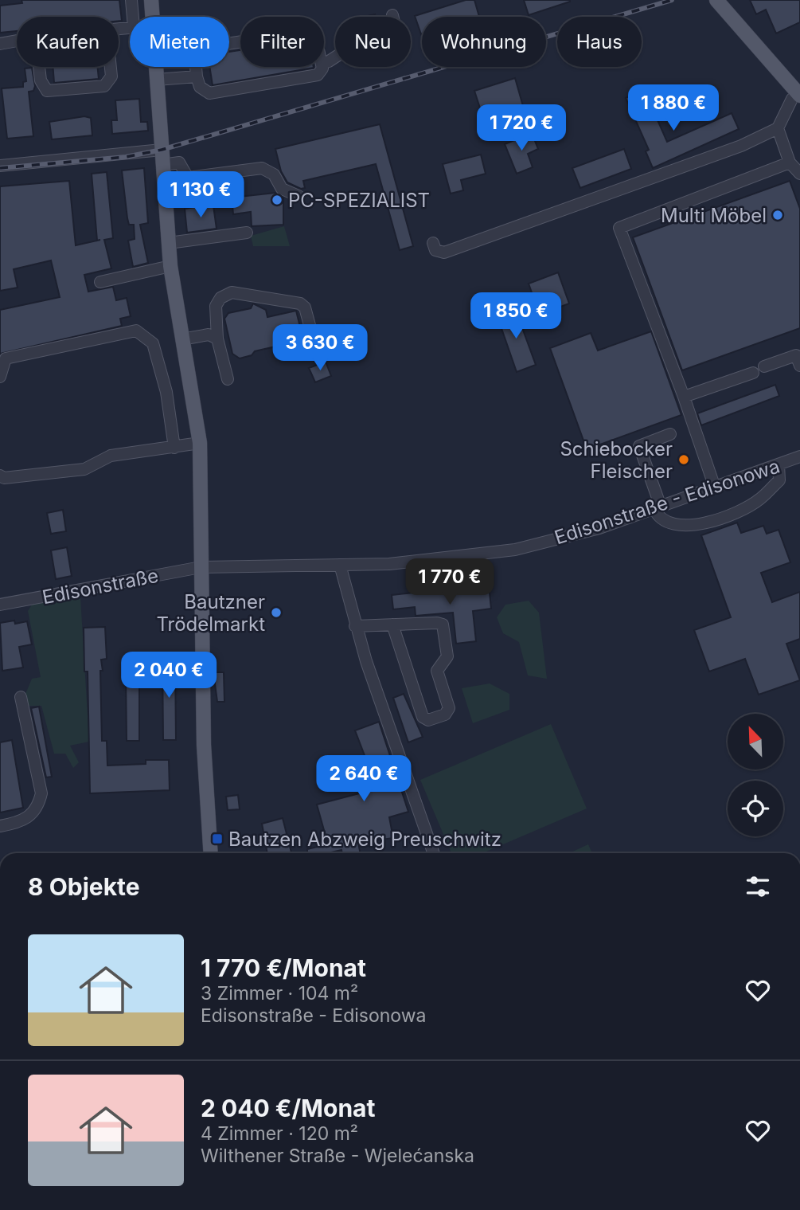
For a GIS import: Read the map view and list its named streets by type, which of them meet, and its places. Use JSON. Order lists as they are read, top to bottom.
{
  "streets": {
    "street": ["Edisonstraße - Edisonowa", "Edisonstraße"]
  },
  "crossings": [
    ["Edisonstraße - Edisonowa", "Edisonstraße"]
  ],
  "places": {
    "other": [
      "PC-SPEZIALIST",
      "Multi Möbel",
      "Schiebocker Fleischer",
      "Bautzner Trödelmarkt"
    ],
    "transit": ["Bautzen Abzweig Preuschwitz"]
  },
  "north": "top left",
  "page": {
    "chip": [
      "Kaufen",
      "Mieten",
      "Filter",
      "Neu",
      "Wohnung",
      "Haus"
    ],
    "price": [
      "1 880 €",
      "1 720 €",
      "1 130 €",
      "1 850 €",
      "3 630 €",
      "1 770 €",
      "2 040 €",
      "2 640 €"
    ],
    "heading": "8 Objekte",
    "list": [
      {
        "name": "1 770 €/Monat",
        "note": "3 Zimmer · 104 m² · Edisonstraße - Edisonowa"
      },
      {
        "name": "2 040 €/Monat",
        "note": "4 Zimmer · 120 m² · Wilthener Straße - Wjelećanska"
      }
    ]
  }
}
